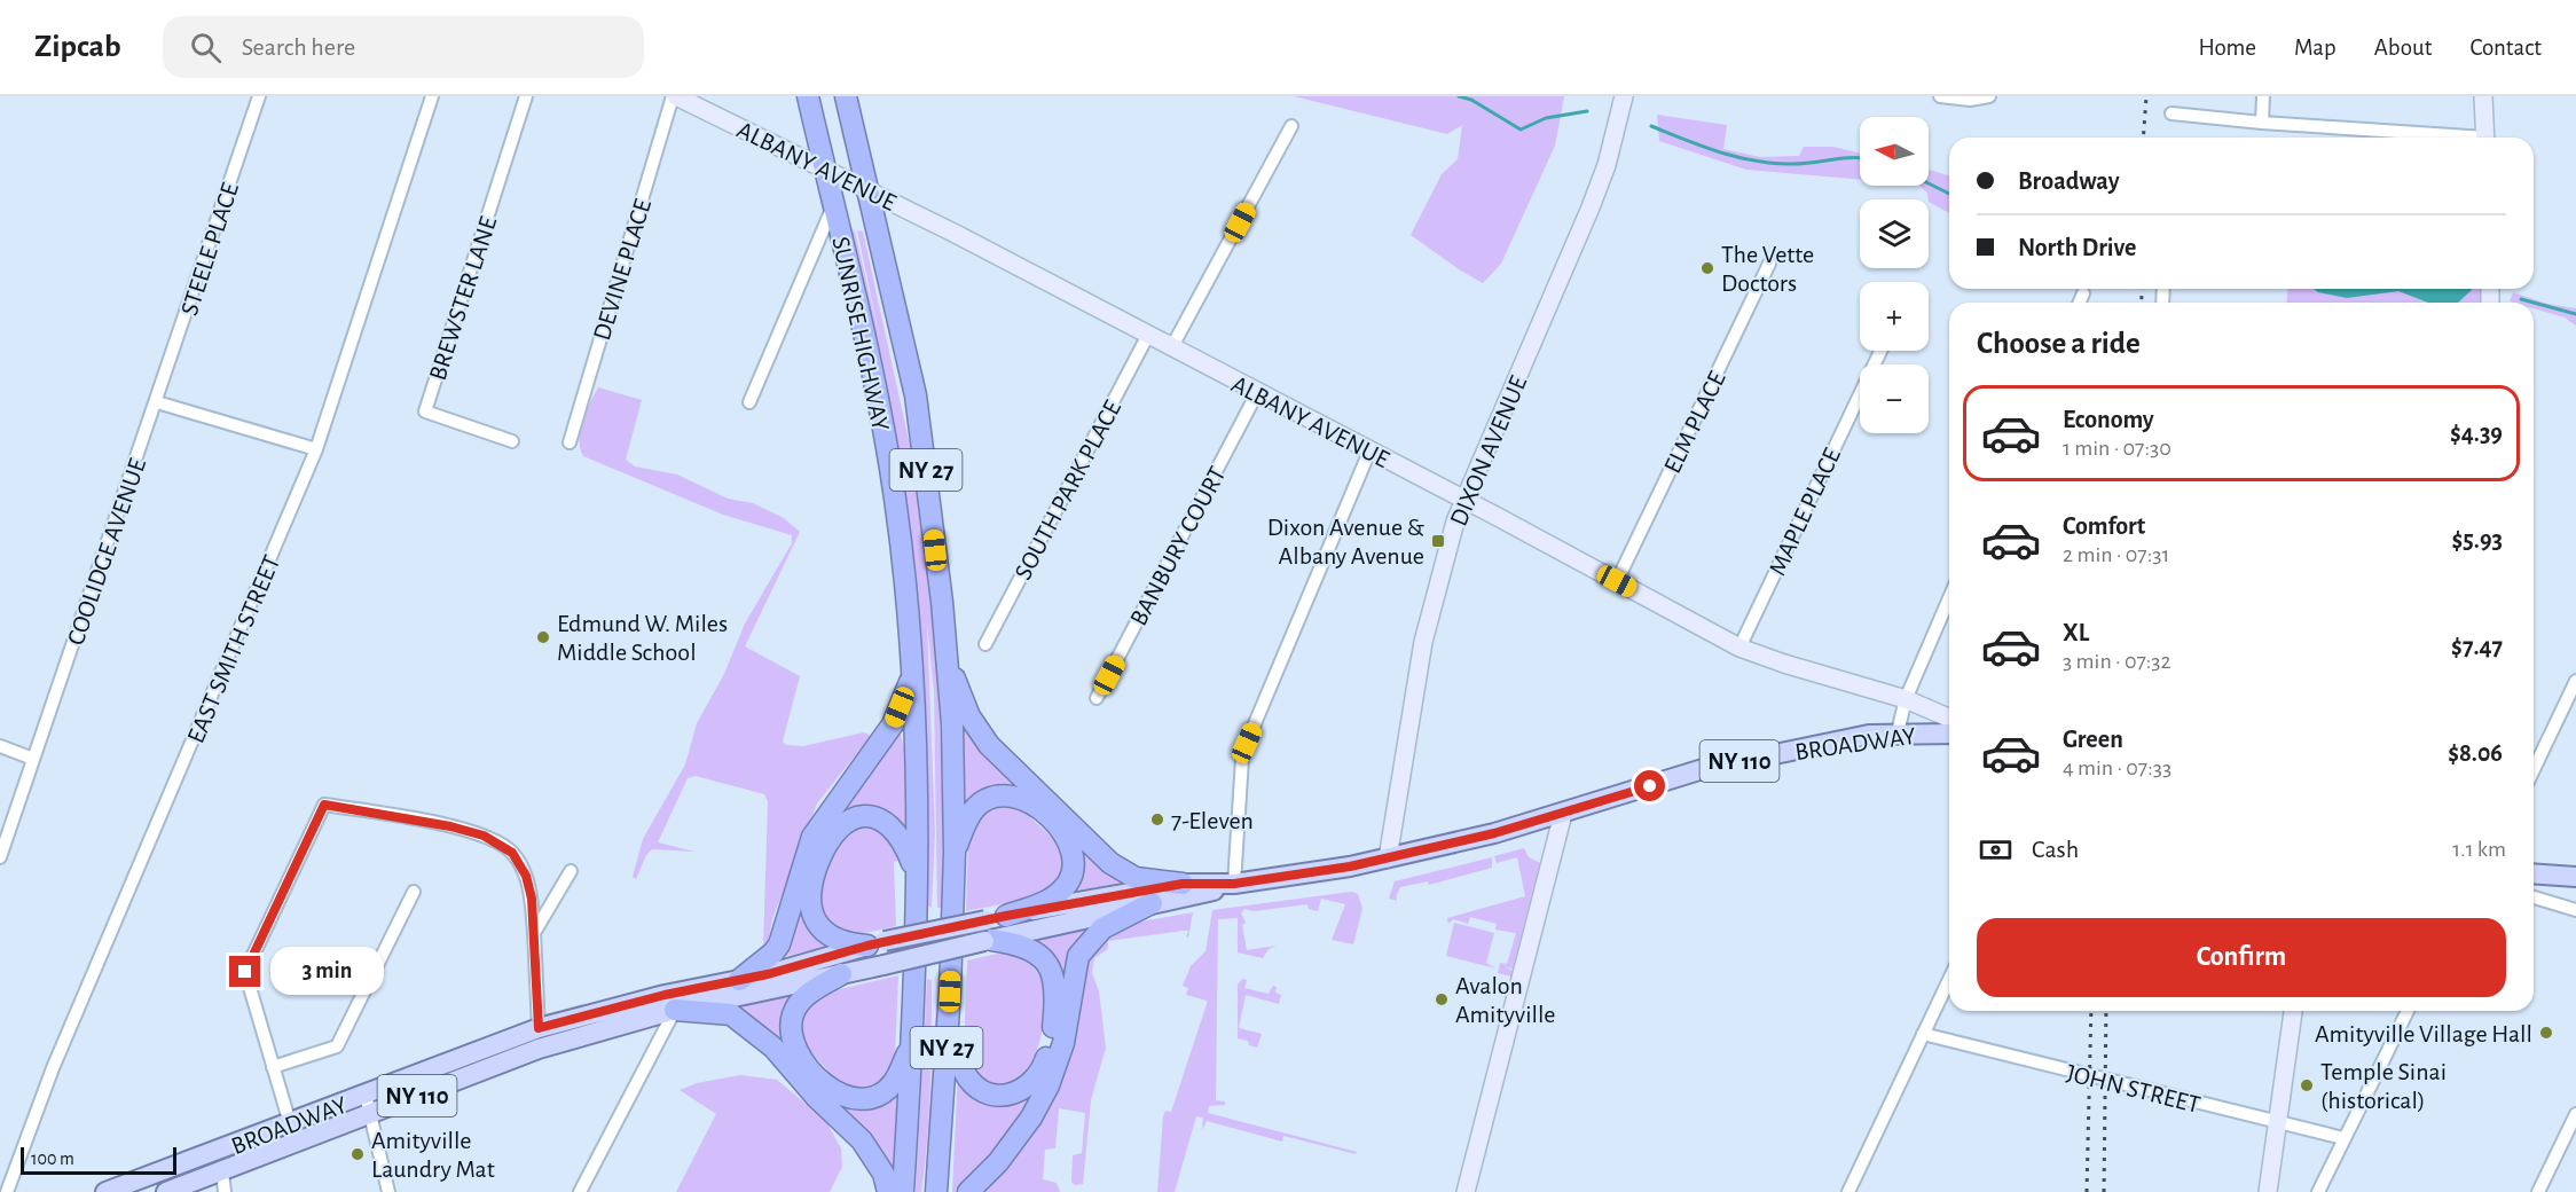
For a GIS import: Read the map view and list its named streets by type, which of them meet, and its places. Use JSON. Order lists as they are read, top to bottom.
{
  "streets": {
    "highway": ["SUNRISE HIGHWAY", "NY 27"],
    "main road": ["BROADWAY", "NY 110"],
    "street": [
      "ALBANY AVENUE",
      "STEELE PLACE",
      "DEVINE PLACE",
      "BREWSTER LANE",
      "ELM PLACE",
      "DIXON AVENUE",
      "SOUTH PARK PLACE",
      "MAPLE PLACE",
      "BANBURY COURT",
      "COOLIDGE AVENUE",
      "EAST SMITH STREET",
      "JOHN STREET"
    ]
  },
  "crossings": [
    ["ALBANY AVENUE", "DEVINE PLACE"],
    ["ALBANY AVENUE", "SUNRISE HIGHWAY"],
    ["ALBANY AVENUE", "ELM PLACE"],
    ["ALBANY AVENUE", "DIXON AVENUE"],
    ["ALBANY AVENUE", "SOUTH PARK PLACE"],
    ["ALBANY AVENUE", "MAPLE PLACE"],
    ["ALBANY AVENUE", "BANBURY COURT"],
    ["STEELE PLACE", "COOLIDGE AVENUE"],
    ["DIXON AVENUE", "BROADWAY"]
  ],
  "places": {
    "other": [
      "The Vette Doctors",
      "Edmund W. Miles Middle School",
      "7-Eleven",
      "Avalon Amityville",
      "Amityville Village Hall",
      "Temple Sinai (historical)",
      "Amityville Laundry Mat"
    ],
    "transit": ["Dixon Avenue & Albany Avenue"]
  },
  "scale_bar": "100 m",
  "north": "left",
  "page": {
    "header": "Zipcab",
    "search": "Search here",
    "nav": [
      "Home",
      "Map",
      "About",
      "Contact"
    ],
    "map_buttons": ["+", "−"],
    "banner": ["Broadway", "North Drive"],
    "heading": "Choose a ride",
    "list": [
      {
        "name": "Economy",
        "note": "1 min · 07:30",
        "value": "$4.39"
      },
      {
        "name": "Comfort",
        "note": "2 min · 07:31",
        "value": "$5.93"
      },
      {
        "name": "XL",
        "note": "3 min · 07:32",
        "value": "$7.47"
      },
      {
        "name": "Green",
        "note": "4 min · 07:33",
        "value": "$8.06"
      }
    ],
    "pay": ["Cash", "1.1 km"],
    "buttons": "Confirm",
    "bubble": "3 min",
    "scale": "100 m"
  }
}
